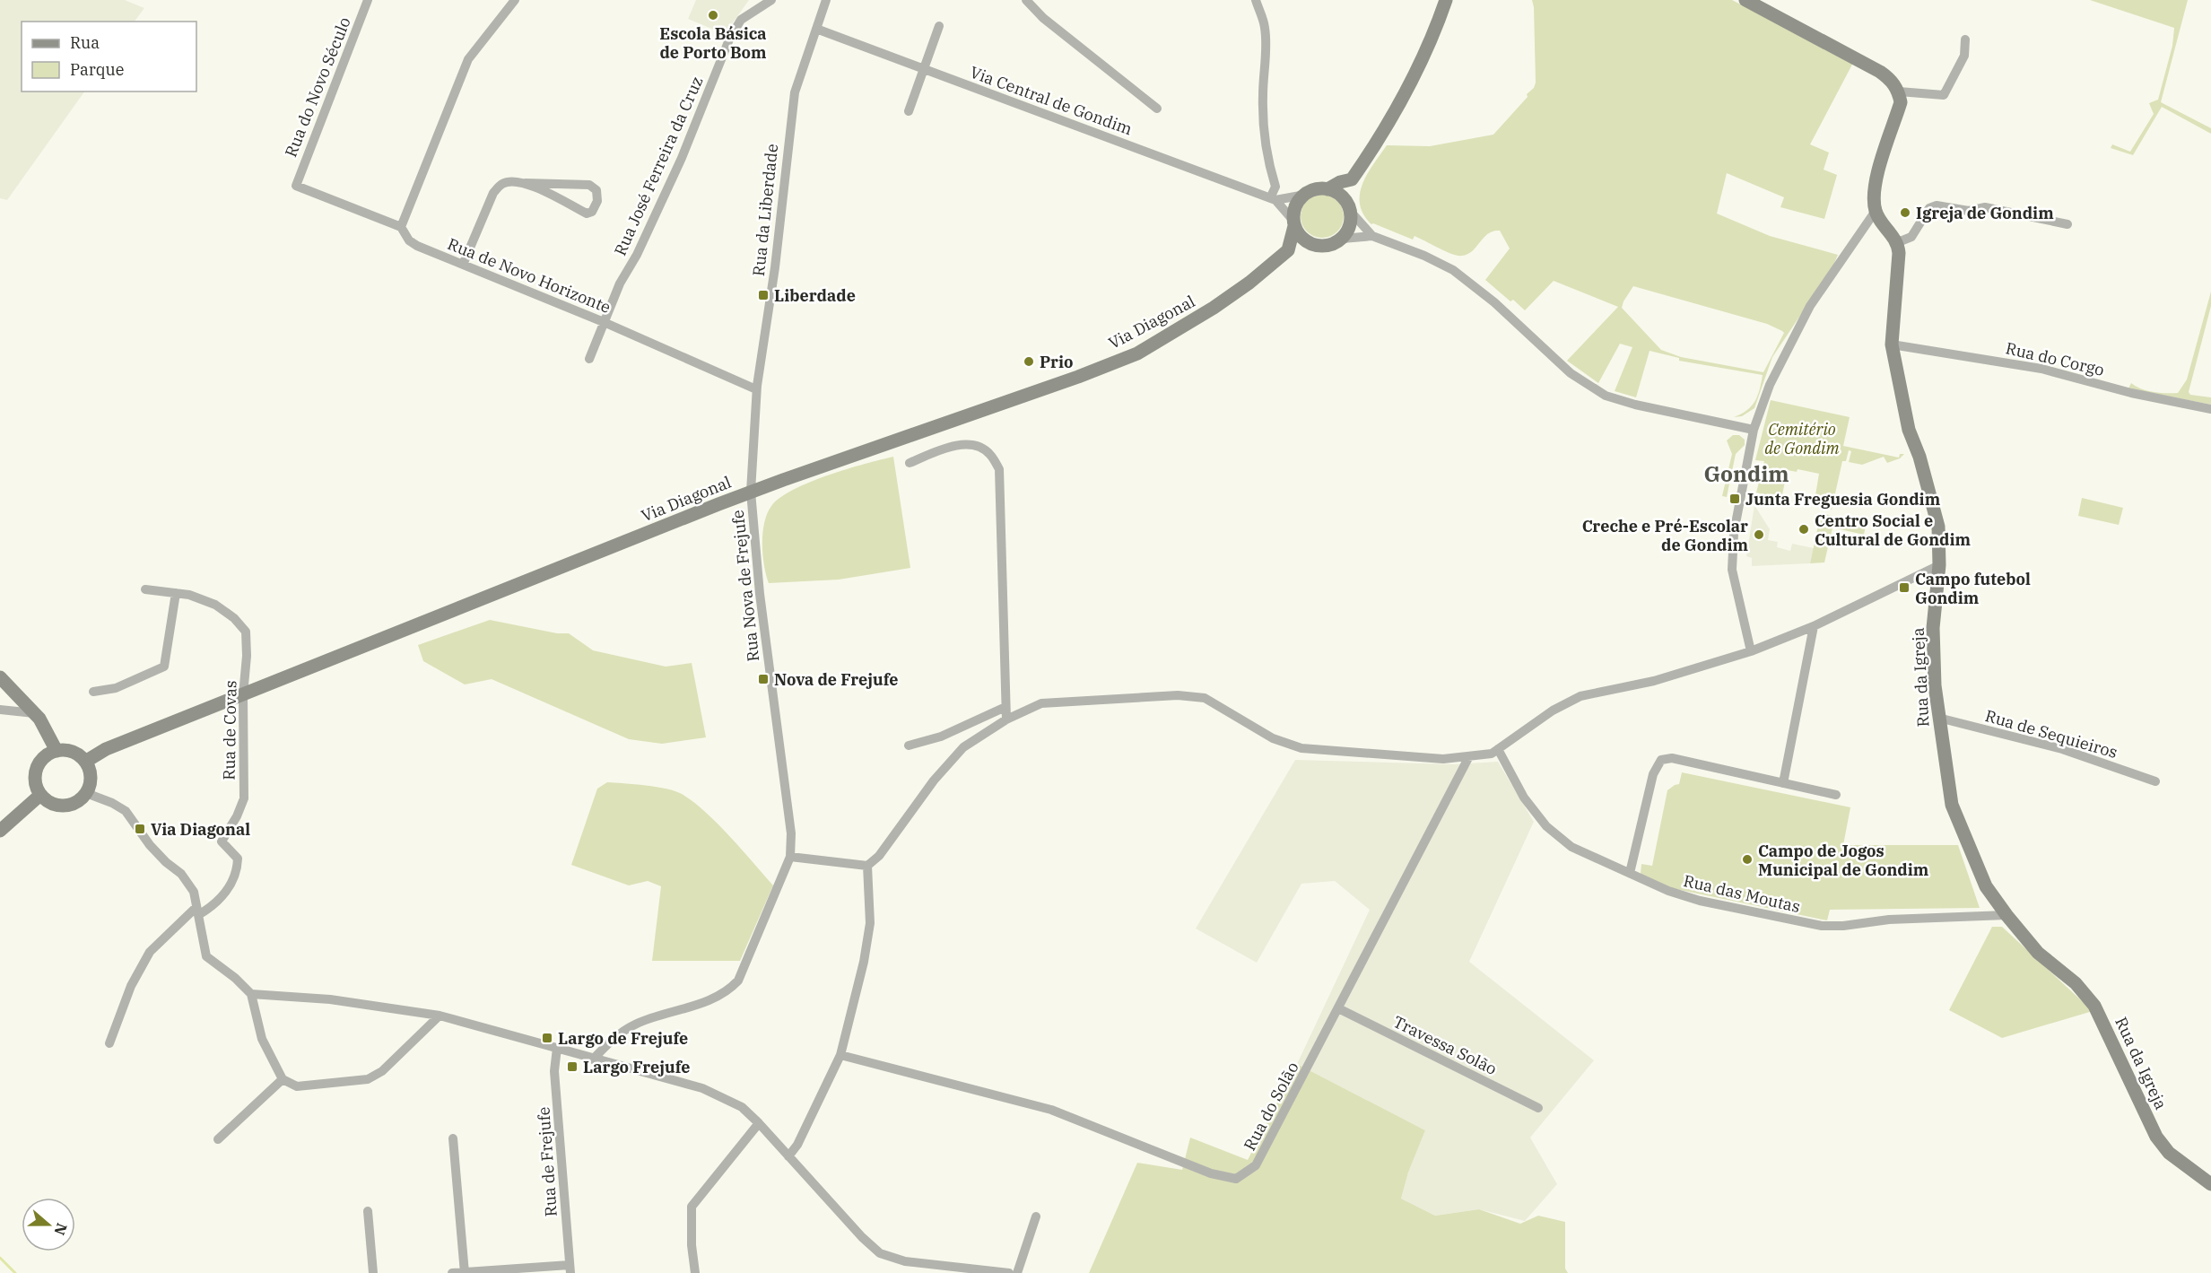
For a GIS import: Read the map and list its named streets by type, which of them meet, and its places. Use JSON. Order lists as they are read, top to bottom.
{
  "streets": {
    "main road": ["Via Diagonal", "Rua da Igreja"],
    "street": [
      "Rua do Novo Século",
      "Via Central de Gondim",
      "Rua José Ferreira da Cruz",
      "Rua da Liberdade",
      "Rua de Novo Horizonte",
      "Rua do Corgo",
      "Rua Nova de Frejufe",
      "Rua de Covas",
      "Rua de Sequieiros",
      "Rua das Moutas",
      "Travessa Solão",
      "Rua do Solão",
      "Rua de Frejufe"
    ]
  },
  "crossings": [
    ["Rua do Novo Século", "Rua de Novo Horizonte"],
    ["Via Central de Gondim", "Rua da Liberdade"],
    ["Rua José Ferreira da Cruz", "Rua de Novo Horizonte"],
    ["Rua da Liberdade", "Rua de Novo Horizonte"],
    ["Rua da Liberdade", "Via Diagonal"],
    ["Rua da Liberdade", "Rua Nova de Frejufe"],
    ["Via Diagonal", "Rua Nova de Frejufe"],
    ["Via Diagonal", "Rua de Covas"],
    ["Rua do Corgo", "Rua da Igreja"],
    ["Rua da Igreja", "Rua de Sequieiros"],
    ["Rua da Igreja", "Rua das Moutas"],
    ["Travessa Solão", "Rua do Solão"]
  ],
  "districts": ["Gondim"],
  "parks": ["Cemitério de Gondim"],
  "places": {
    "other": [
      "Escola Básica de Porto Bom",
      "Igreja de Gondim",
      "Prio",
      "Centro Social e Cultural de Gondim",
      "Creche e Pré-Escolar de Gondim",
      "Campo de Jogos Municipal de Gondim"
    ],
    "transit": [
      "Liberdade",
      "Junta Freguesia Gondim",
      "Campo futebol Gondim",
      "Nova de Frejufe",
      "Via Diagonal",
      "Largo de Frejufe",
      "Largo Frejufe"
    ]
  },
  "legend": ["Rua", "Parque"],
  "north": "right"
}
